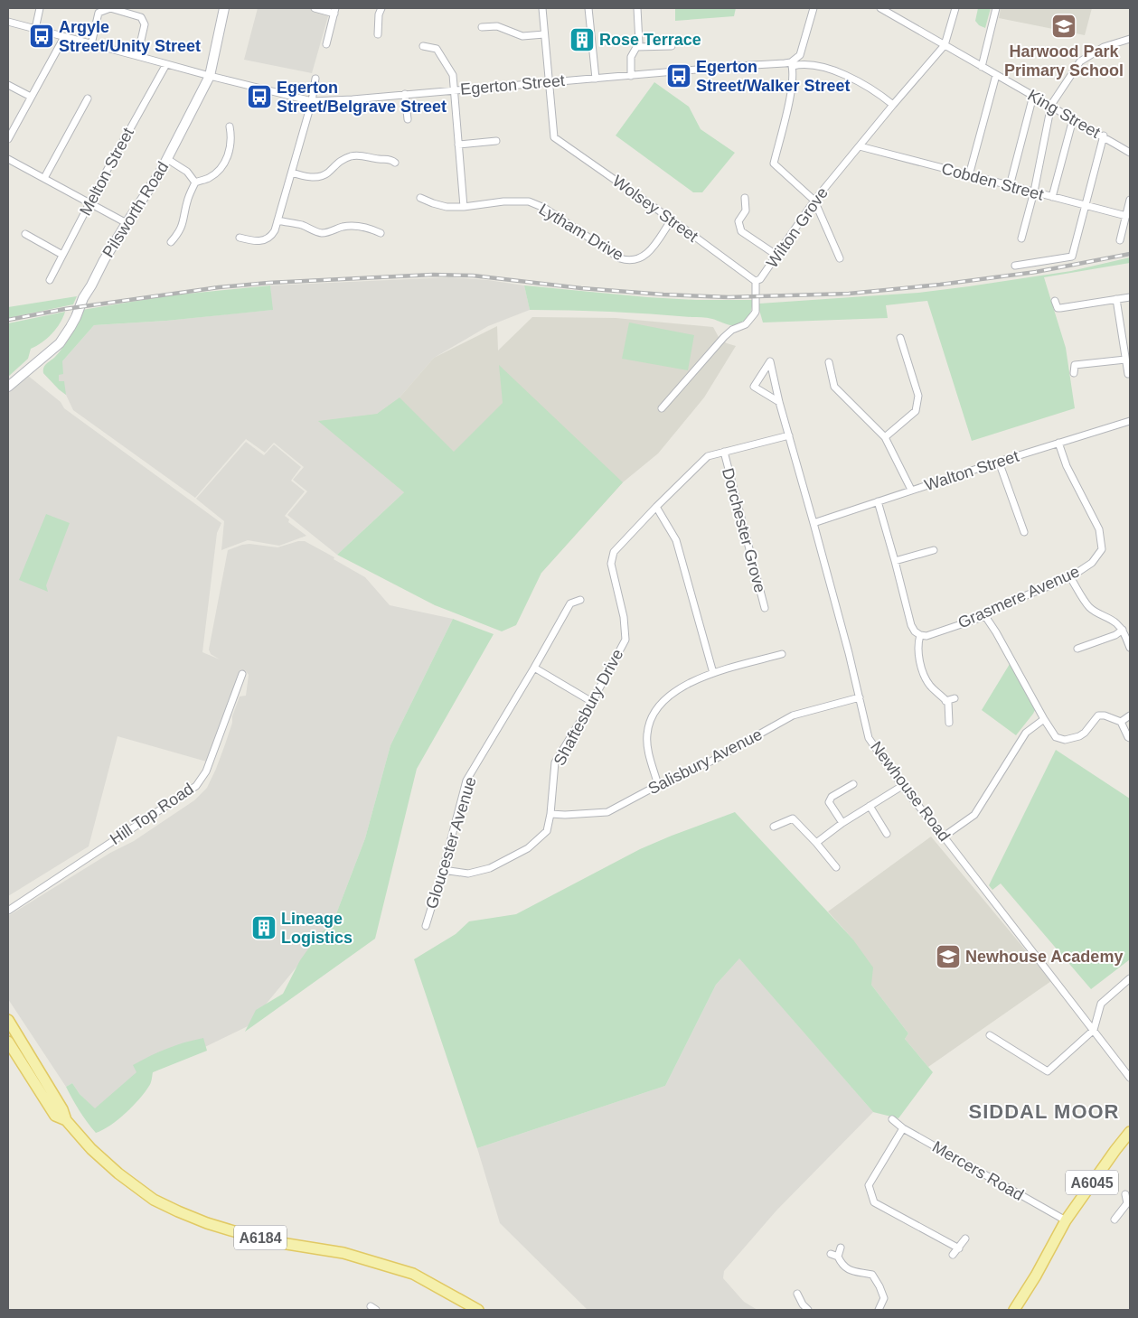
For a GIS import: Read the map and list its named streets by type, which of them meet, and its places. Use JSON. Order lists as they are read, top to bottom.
{
  "streets": {
    "main road": ["A6045", "A6184"],
    "street": [
      "Egerton Street",
      "King Street",
      "Melton Street",
      "Cobden Street",
      "Wolsey Street",
      "Pilsworth Road",
      "Wilton Grove",
      "Lytham Drive",
      "Walton Street",
      "Dorchester Grove",
      "Grasmere Avenue",
      "Shaftesbury Drive",
      "Salisbury Avenue",
      "Newhouse Road",
      "Hill Top Road",
      "Gloucester Avenue",
      "Mercers Road"
    ]
  },
  "crossings": [
    ["Egerton Street", "Melton Street"],
    ["Egerton Street", "Wolsey Street"],
    ["Egerton Street", "Pilsworth Road"],
    ["Egerton Street", "Wilton Grove"],
    ["King Street", "Wilton Grove"],
    ["Cobden Street", "Wilton Grove"],
    ["Wolsey Street", "Wilton Grove"],
    ["Wolsey Street", "Lytham Drive"],
    ["Walton Street", "Grasmere Avenue"],
    ["Walton Street", "Newhouse Road"],
    ["Dorchester Grove", "Shaftesbury Drive"],
    ["Shaftesbury Drive", "Salisbury Avenue"],
    ["Shaftesbury Drive", "Newhouse Road"],
    ["Shaftesbury Drive", "Gloucester Avenue"],
    ["Salisbury Avenue", "Newhouse Road"],
    ["Mercers Road", "A6045"]
  ],
  "districts": ["SIDDAL MOOR"],
  "places": {
    "school or university": ["Harwood Park Primary School", "Newhouse Academy"],
    "bus stop": ["Argyle Street/Unity Street", "Egerton Street/Walker Street", "Egerton Street/Belgrave Street"],
    "building": ["Rose Terrace", "Lineage Logistics"]
  }
}
